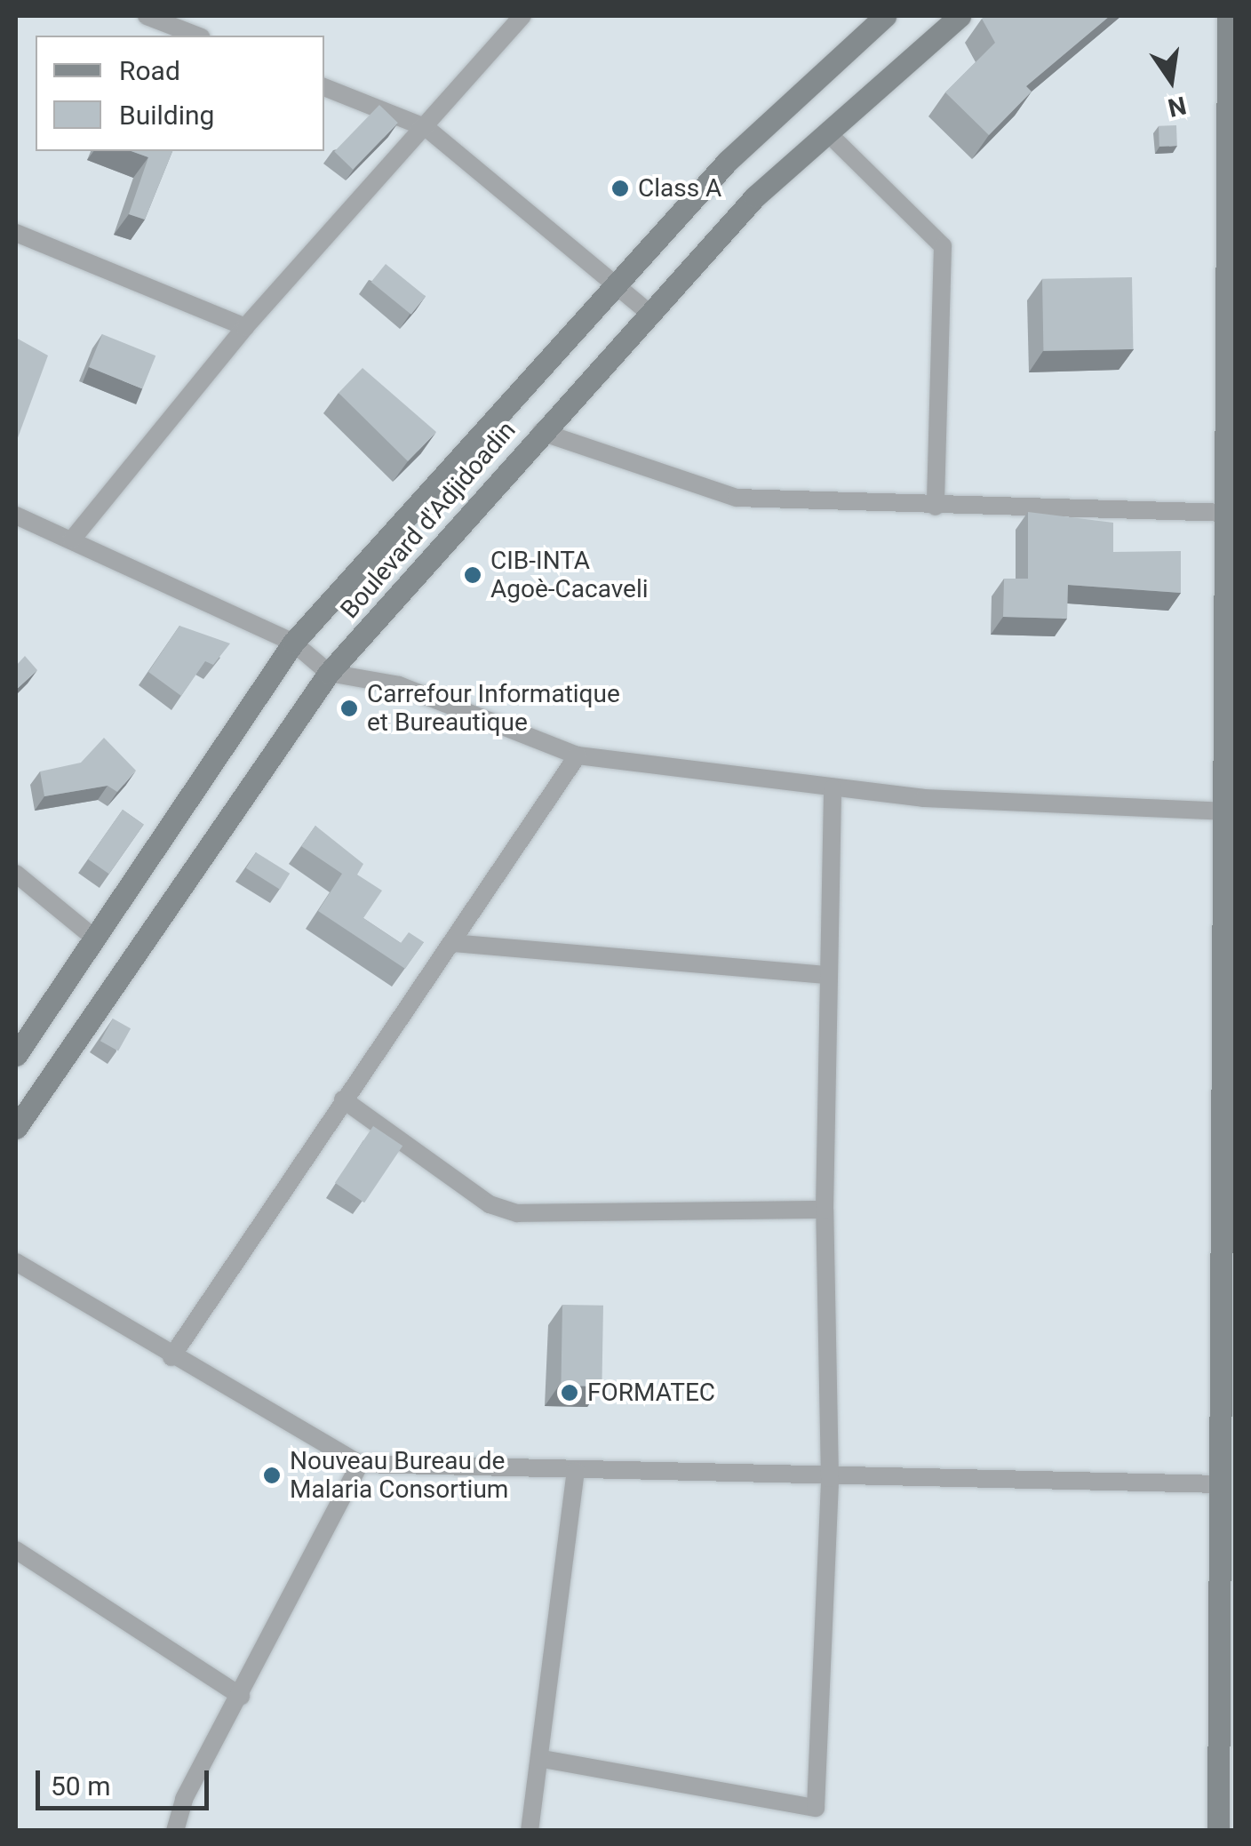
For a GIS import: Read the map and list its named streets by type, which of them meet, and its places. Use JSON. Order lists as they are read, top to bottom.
{
  "streets": {
    "main road": ["Boulevard d'Adjidoadin"]
  },
  "places": [
    "Class A",
    "CIB-INTA Agoè-Cacaveli",
    "Carrefour Informatique et Bureautique",
    "FORMATEC",
    "Nouveau Bureau de Malaria Consortium"
  ],
  "legend": ["Road", "Building"],
  "scale_bar": "50 m",
  "north": "bottom"
}
